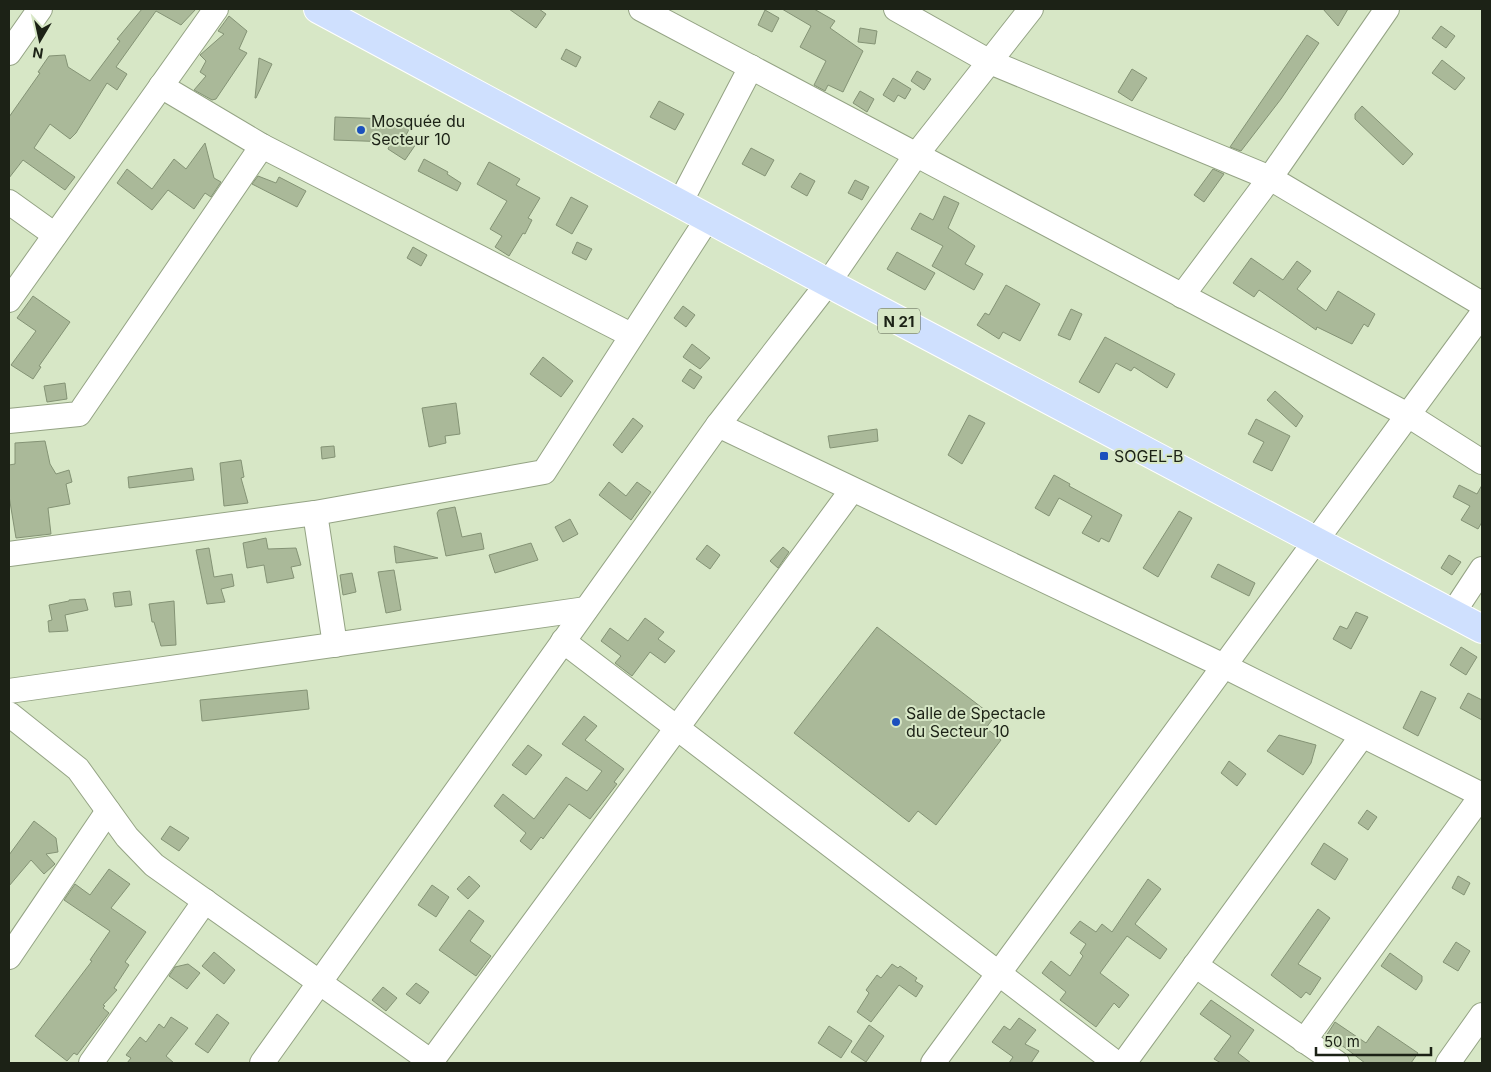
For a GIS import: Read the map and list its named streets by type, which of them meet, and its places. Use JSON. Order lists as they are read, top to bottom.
{
  "streets": {
    "main road": ["N 21"]
  },
  "places": {
    "other": ["Mosquée du Secteur 10", "Salle de Spectacle du Secteur 10"],
    "transit": ["SOGEL-B"]
  },
  "scale_bar": "50 m",
  "north": "bottom"
}
